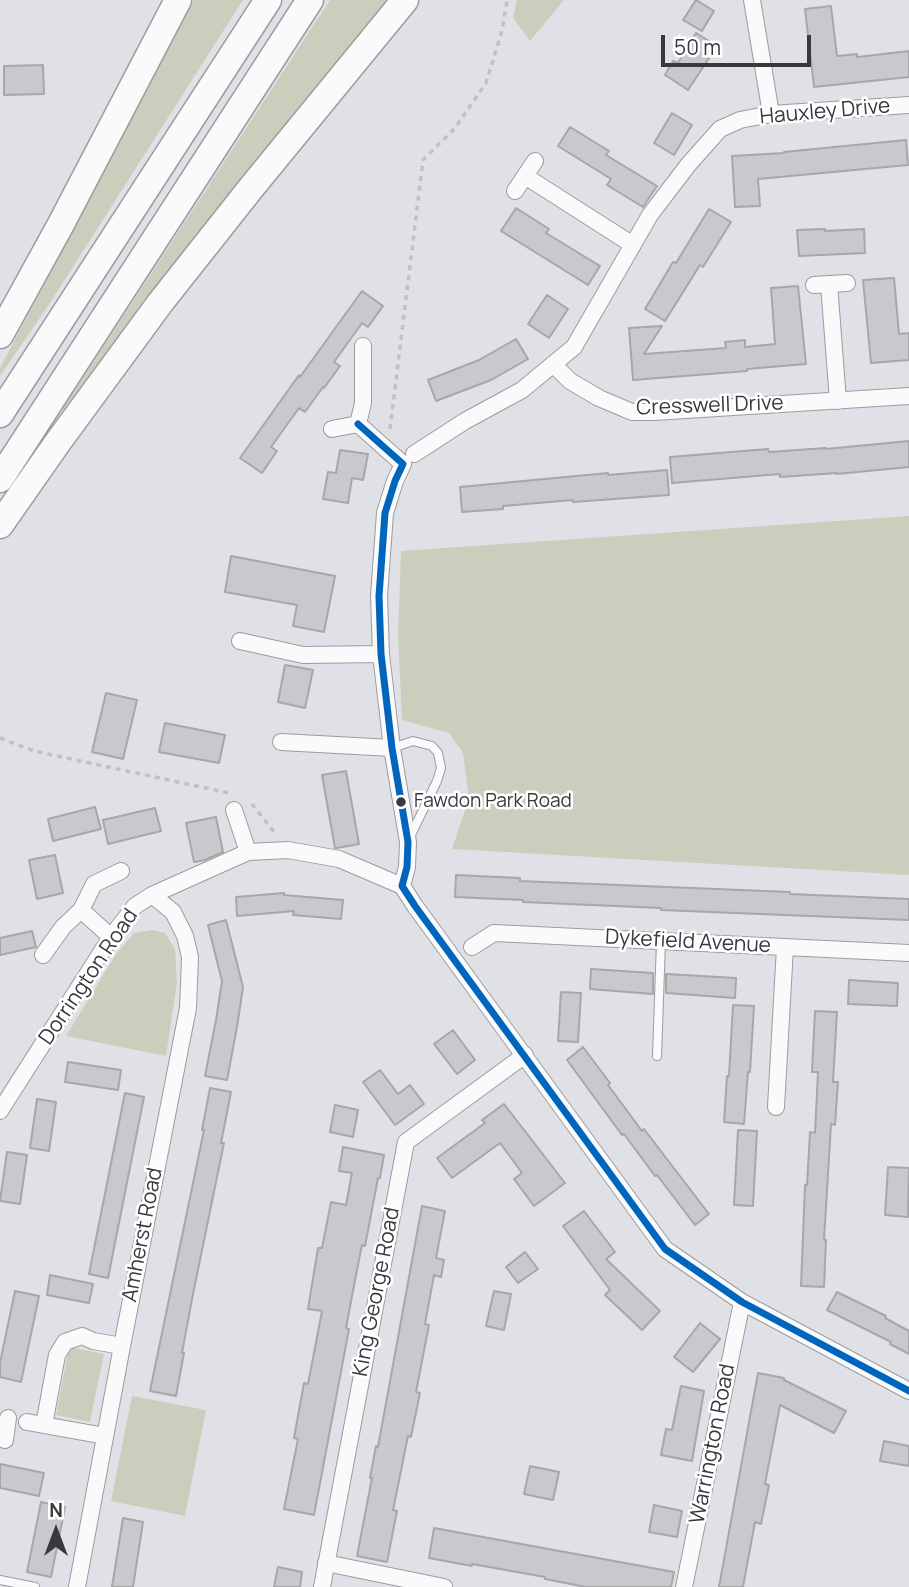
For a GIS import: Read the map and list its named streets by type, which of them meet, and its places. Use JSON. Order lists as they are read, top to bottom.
{
  "streets": {
    "street": [
      "Hauxley Drive",
      "Cresswell Drive",
      "Dykefield Avenue",
      "Dorrington Road",
      "Amherst Road",
      "King George Road",
      "Warrington Road"
    ]
  },
  "crossings": [
    ["Hauxley Drive", "Cresswell Drive"],
    ["Dorrington Road", "Amherst Road"]
  ],
  "places": ["Fawdon Park Road"],
  "scale_bar": "50 m",
  "north": "top"
}
